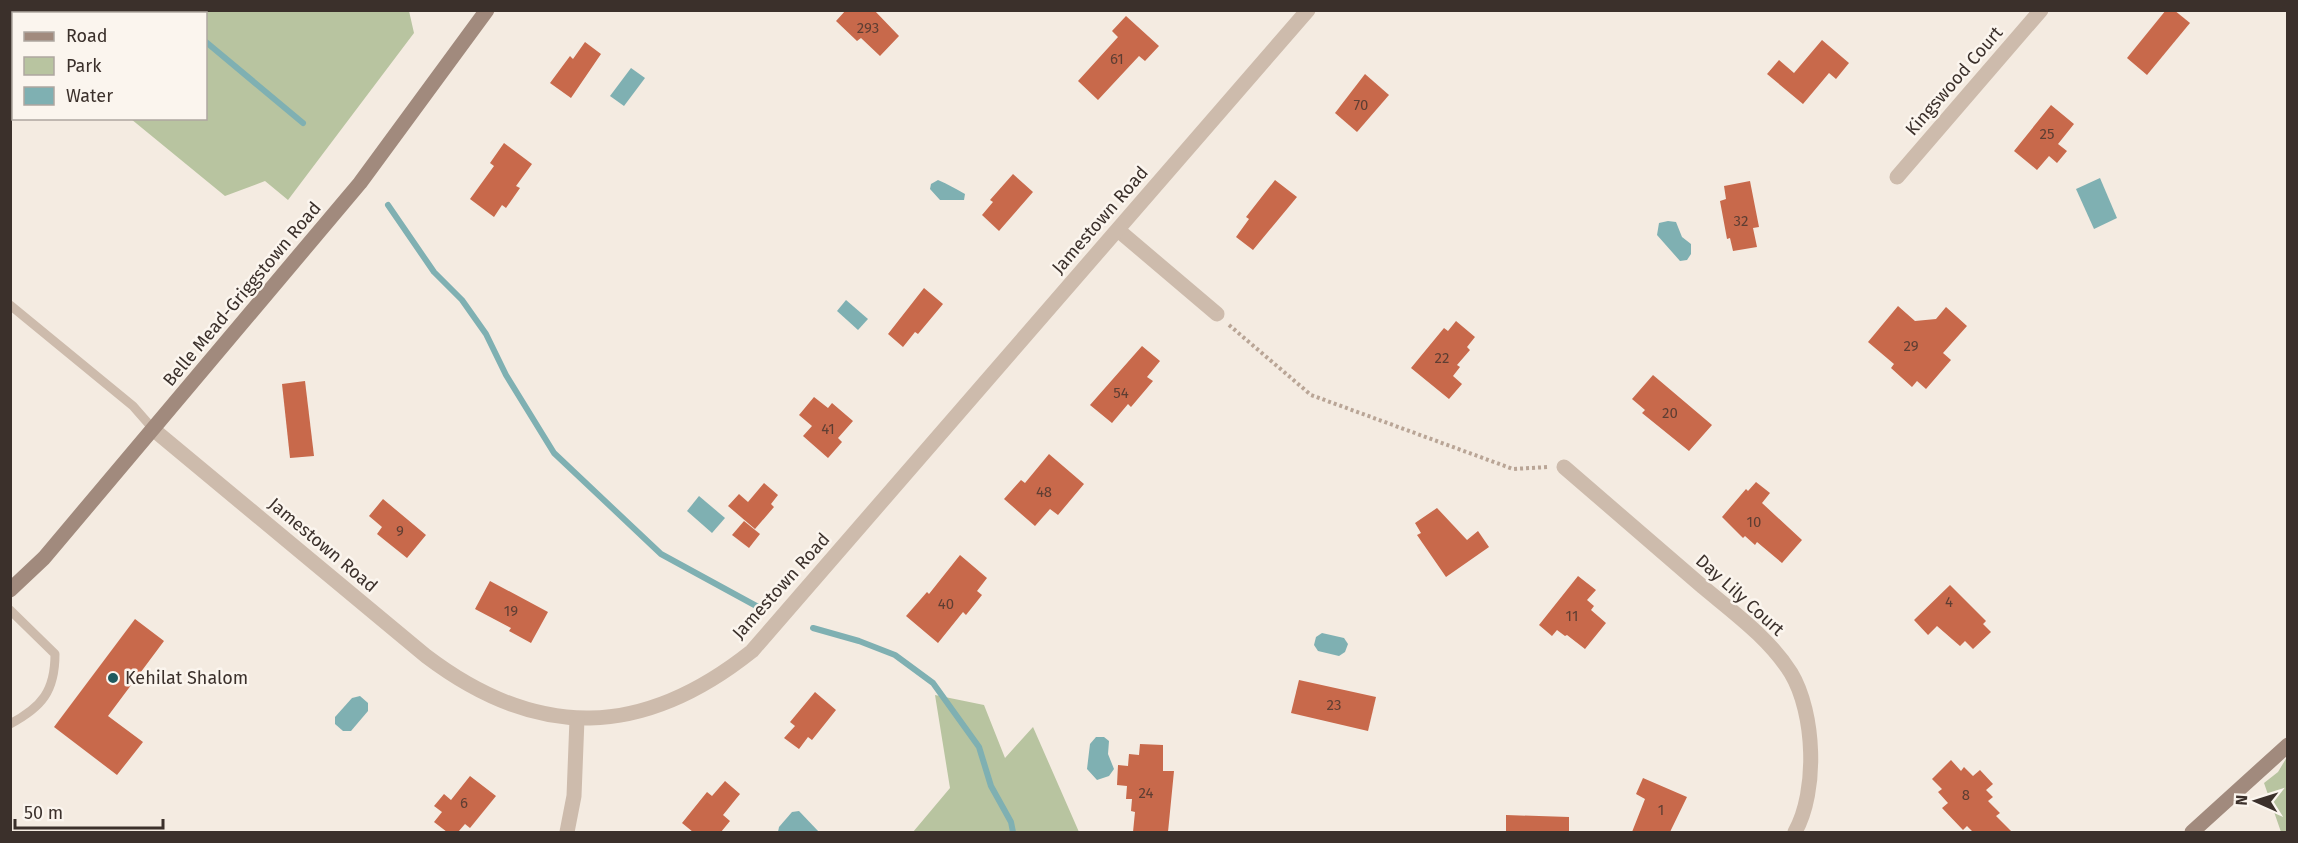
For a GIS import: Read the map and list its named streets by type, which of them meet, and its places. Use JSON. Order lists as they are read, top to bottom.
{
  "streets": {
    "street": [
      "Kingswood Court",
      "Jamestown Road",
      "Belle Mead-Griggstown Road",
      "Day Lily Court"
    ]
  },
  "crossings": [
    ["Jamestown Road", "Belle Mead-Griggstown Road"]
  ],
  "places": ["Kehilat Shalom"],
  "house_numbers": [
    "293",
    "61",
    "70",
    "25",
    "32",
    "29",
    "22",
    "54",
    "20",
    "41",
    "48",
    "10",
    "9",
    "4",
    "40",
    "19",
    "11",
    "23",
    "24",
    "8",
    "6",
    "1"
  ],
  "legend": ["Road", "Park", "Water"],
  "scale_bar": "50 m",
  "north": "left"
}
